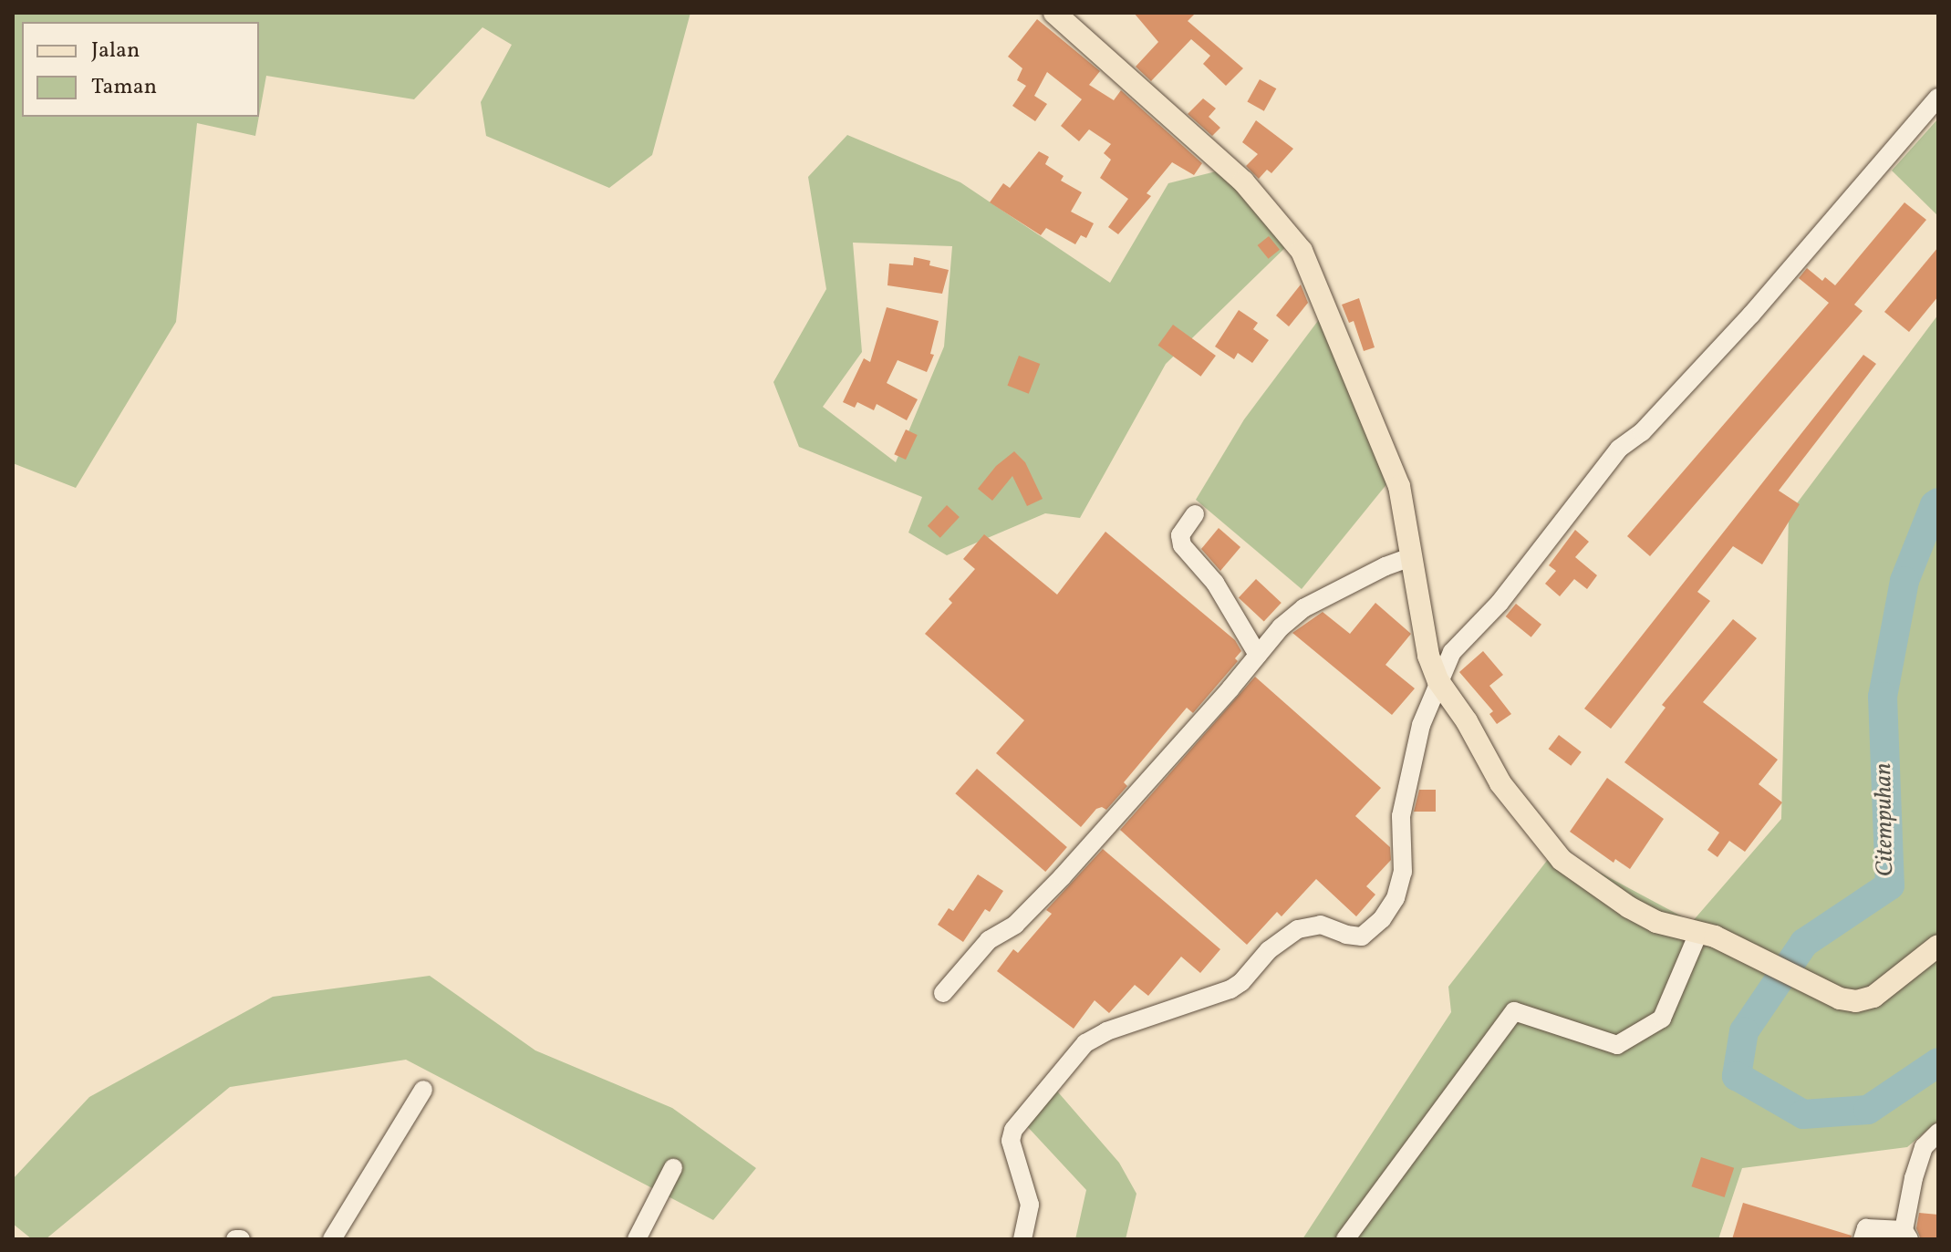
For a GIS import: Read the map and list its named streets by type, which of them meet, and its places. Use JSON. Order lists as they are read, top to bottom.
{
  "water": ["Citempuhan"],
  "legend": ["Jalan", "Taman"]
}
